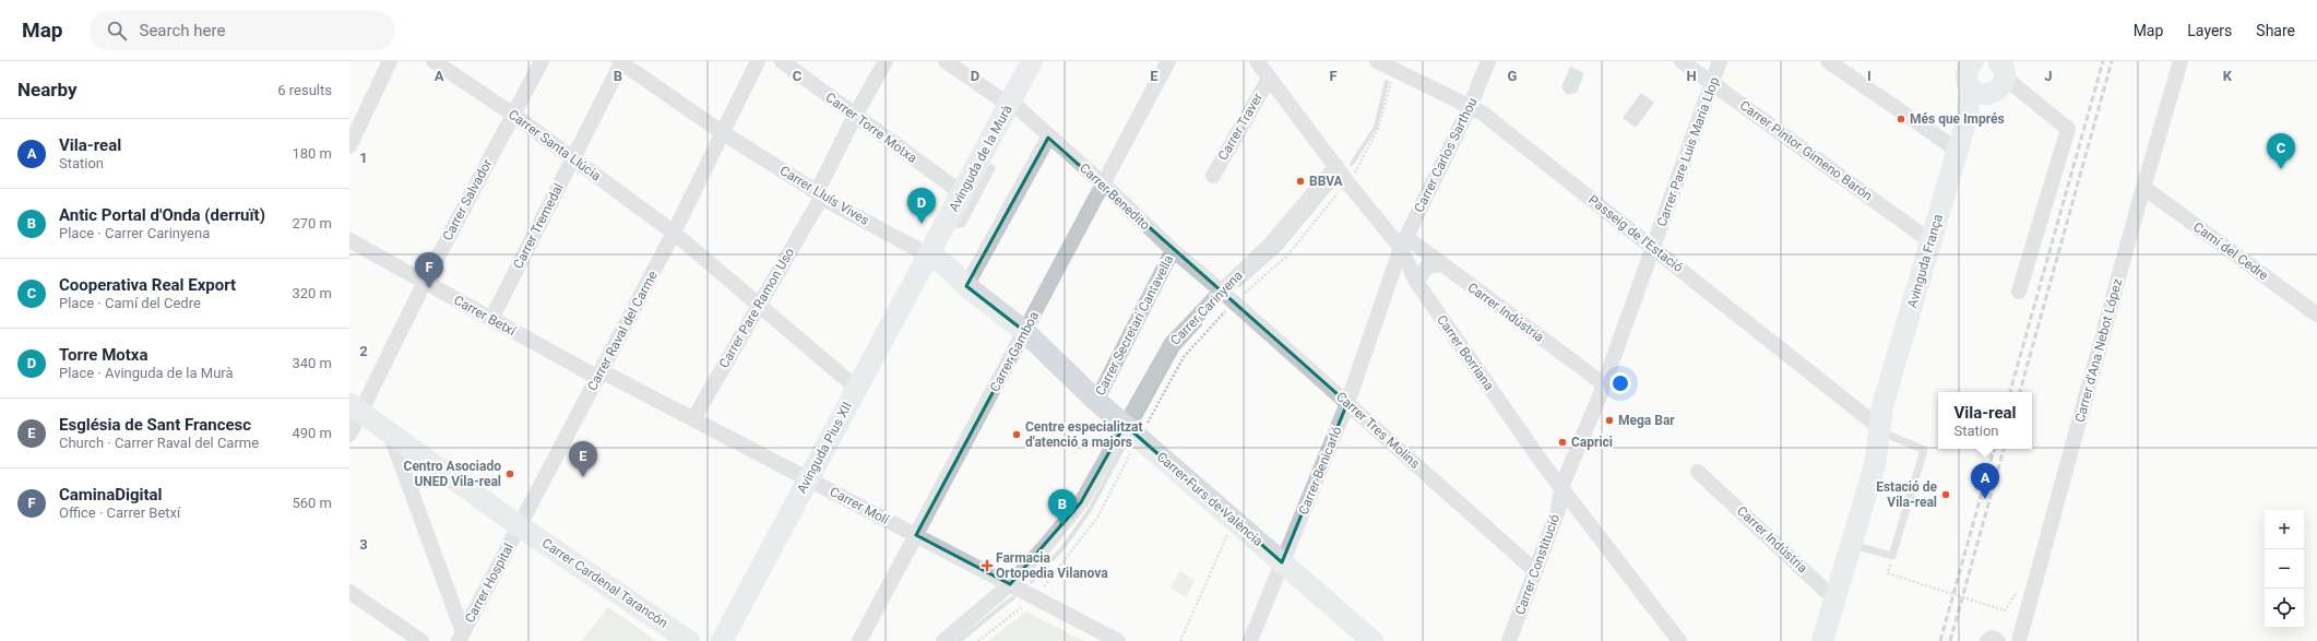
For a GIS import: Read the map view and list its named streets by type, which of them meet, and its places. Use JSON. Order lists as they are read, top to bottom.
{
  "streets": {
    "main road": [
      "Avinguda de la Murà",
      "Avinguda França",
      "Avinguda Pius XII",
      "Carrer Furs de València",
      "Carrer Cardenal Tarancón"
    ],
    "street": [
      "Carrer Traver",
      "Carrer Torre Motxa",
      "Carrer Santa Llúcia",
      "Carrer Pintor Gimeno Barón",
      "Carrer Pare Luis María Llop",
      "Carrer Carlos Sarthou",
      "Carrer Lluís Vives",
      "Carrer Benedito",
      "Carrer Salvador",
      "Carrer Tremedal",
      "Passeig de l'Estació",
      "Camí del Cedre",
      "Carrer Pare Ramon Uso",
      "Carrer Carinyena",
      "Carrer Indústria",
      "Carrer Betxí",
      "Carrer Secretari Cantavella",
      "Carrer Raval del Carme",
      "Carrer d'Ana Nebot López",
      "Carrer Gamboa",
      "Carrer Borriana",
      "Carrer Tres Molins",
      "Carrer Benicarló",
      "Carrer Molí",
      "Carrer Constitució",
      "Carrer Hospital"
    ]
  },
  "crossings": [
    ["Carrer Traver", "Carrer Borriana"],
    ["Carrer Torre Motxa", "Avinguda de la Murà"],
    ["Carrer Torre Motxa", "Carrer Pare Ramon Uso"],
    ["Carrer Santa Llúcia", "Carrer Salvador"],
    ["Carrer Santa Llúcia", "Carrer Tremedal"],
    ["Carrer Santa Llúcia", "Carrer Pare Ramon Uso"],
    ["Carrer Santa Llúcia", "Carrer Raval del Carme"],
    ["Carrer Santa Llúcia", "Avinguda Pius XII"],
    ["Carrer Pintor Gimeno Barón", "Carrer Pare Luis María Llop"],
    ["Carrer Pintor Gimeno Barón", "Avinguda França"],
    ["Carrer Pare Luis María Llop", "Passeig de l'Estació"],
    ["Carrer Pare Luis María Llop", "Carrer Indústria"],
    ["Carrer Pare Luis María Llop", "Carrer Borriana"],
    ["Carrer Pare Luis María Llop", "Carrer Constitució"],
    ["Carrer Carlos Sarthou", "Passeig de l'Estació"],
    ["Carrer Carlos Sarthou", "Carrer Indústria"],
    ["Carrer Carlos Sarthou", "Carrer Borriana"],
    ["Carrer Carlos Sarthou", "Carrer Benicarló"],
    ["Avinguda de la Murà", "Carrer Lluís Vives"],
    ["Avinguda de la Murà", "Carrer Benedito"],
    ["Avinguda de la Murà", "Avinguda Pius XII"],
    ["Avinguda de la Murà", "Carrer Furs de València"],
    ["Carrer Lluís Vives", "Carrer Tremedal"],
    ["Carrer Lluís Vives", "Carrer Pare Ramon Uso"],
    ["Carrer Lluís Vives", "Carrer Raval del Carme"],
    ["Carrer Lluís Vives", "Avinguda Pius XII"],
    ["Carrer Lluís Vives", "Carrer Furs de València"],
    ["Carrer Benedito", "Carrer Carinyena"],
    ["Carrer Benedito", "Carrer Secretari Cantavella"],
    ["Carrer Benedito", "Carrer Gamboa"],
    ["Carrer Benedito", "Carrer Tres Molins"],
    ["Carrer Salvador", "Carrer Betxí"],
    ["Carrer Salvador", "Carrer Cardenal Tarancón"],
    ["Carrer Tremedal", "Carrer Betxí"],
    ["Passeig de l'Estació", "Avinguda França"],
    ["Passeig de l'Estació", "Carrer Carinyena"],
    ["Camí del Cedre", "Carrer d'Ana Nebot López"],
    ["Avinguda França", "Carrer Indústria"],
    ["Carrer Pare Ramon Uso", "Carrer Molí"],
    ["Carrer Carinyena", "Carrer Borriana"],
    ["Carrer Carinyena", "Carrer Tres Molins"],
    ["Carrer Carinyena", "Carrer Furs de València"],
    ["Carrer Carinyena", "Carrer Molí"],
    ["Carrer Indústria", "Carrer Borriana"],
    ["Carrer Indústria", "Carrer Benicarló"],
    ["Carrer Betxí", "Carrer Raval del Carme"],
    ["Carrer Betxí", "Carrer Molí"],
    ["Carrer Secretari Cantavella", "Carrer Furs de València"],
    ["Carrer Raval del Carme", "Carrer Molí"],
    ["Carrer Raval del Carme", "Carrer Hospital"],
    ["Carrer Raval del Carme", "Carrer Cardenal Tarancón"],
    ["Carrer Gamboa", "Carrer Furs de València"],
    ["Carrer Gamboa", "Carrer Molí"],
    ["Carrer Borriana", "Carrer Benicarló"],
    ["Carrer Borriana", "Carrer Constitució"],
    ["Carrer Tres Molins", "Carrer Benicarló"],
    ["Carrer Tres Molins", "Carrer Constitució"],
    ["Avinguda Pius XII", "Carrer Furs de València"],
    ["Avinguda Pius XII", "Carrer Molí"],
    ["Carrer Benicarló", "Carrer Furs de València"],
    ["Carrer Hospital", "Carrer Cardenal Tarancón"]
  ],
  "places": {
    "other": [
      "Més que Imprés",
      "BBVA",
      "Mega Bar",
      "Centre especialitzat d'atenció a majors",
      "Caprici",
      "Centro Asociado UNED Vila-real",
      "Estació de Vila-real"
    ],
    "health": ["Farmacia Ortopedia Vilanova"]
  },
  "page": {
    "header": "Map",
    "search": "Search here",
    "nav": ["Map", "Layers", "Share"],
    "heading": ["Nearby", "6 results"],
    "list": [
      {
        "mark": "A",
        "name": "Vila-real",
        "note": "Station",
        "value": "180 m"
      },
      {
        "mark": "B",
        "name": "Antic Portal d'Onda (derruït)",
        "note": "Place · Carrer Carinyena",
        "value": "270 m"
      },
      {
        "mark": "C",
        "name": "Cooperativa Real Export",
        "note": "Place · Camí del Cedre",
        "value": "320 m"
      },
      {
        "mark": "D",
        "name": "Torre Motxa",
        "note": "Place · Avinguda de la Murà",
        "value": "340 m"
      },
      {
        "mark": "E",
        "name": "Església de Sant Francesc",
        "note": "Church · Carrer Raval del Carme",
        "value": "490 m"
      },
      {
        "mark": "F",
        "name": "CaminaDigital",
        "note": "Office · Carrer Betxí",
        "value": "560 m"
      }
    ],
    "pins": [
      "C",
      "D",
      "F",
      "E",
      "A",
      "B"
    ],
    "popup": ["Vila-real", "Station"],
    "map_buttons": ["+", "−"]
  },
  "grid": {
    "columns": [
      "A",
      "B",
      "C",
      "D",
      "E",
      "F",
      "G",
      "H",
      "I",
      "J",
      "K"
    ],
    "rows": ["1", "2", "3"]
  }
}
